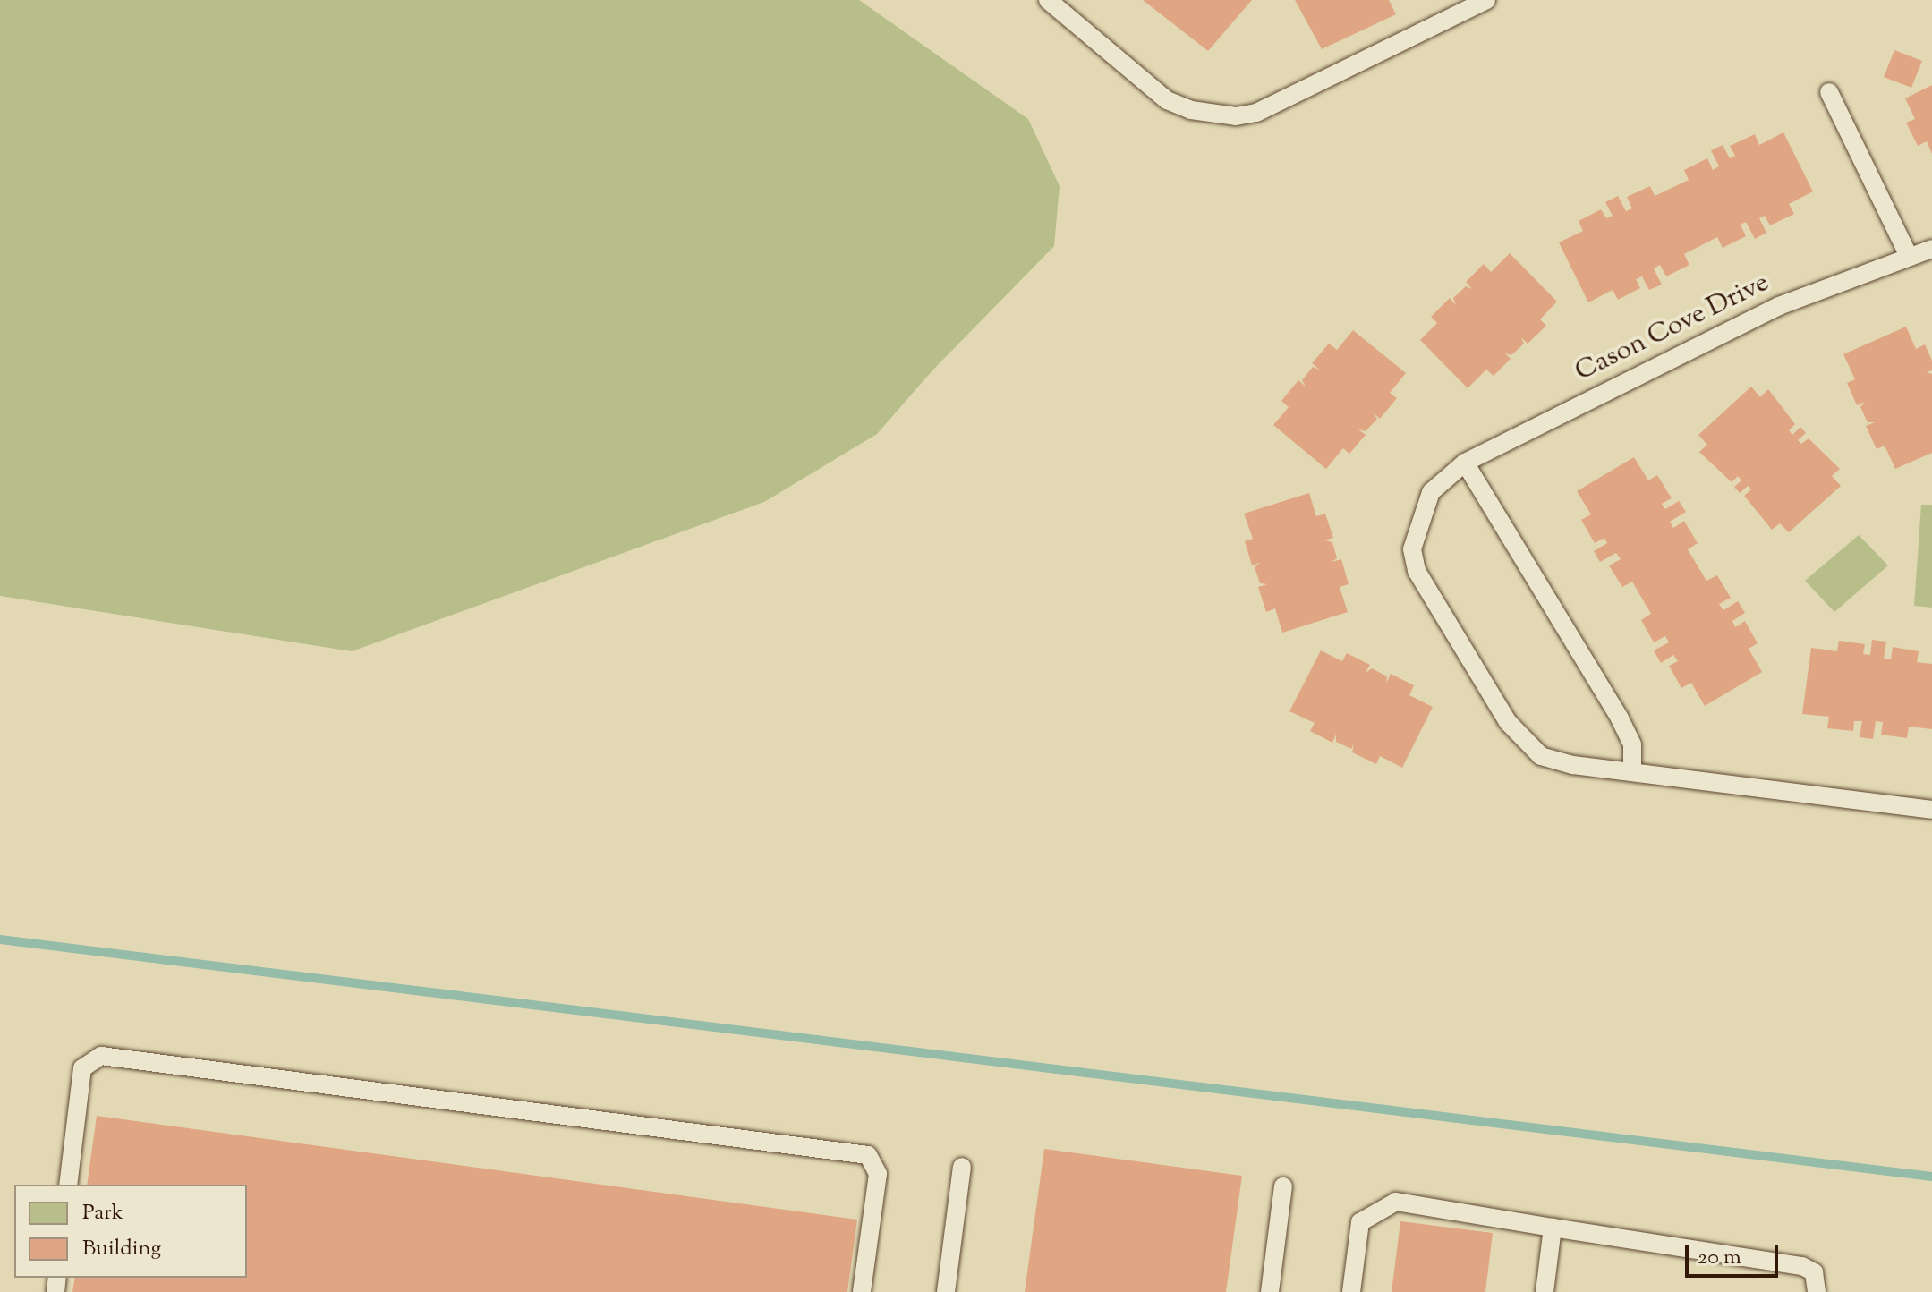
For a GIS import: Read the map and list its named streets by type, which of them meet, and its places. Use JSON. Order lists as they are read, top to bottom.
{
  "streets": {
    "lane": ["Cason Cove Drive"]
  },
  "legend": ["Park", "Building"],
  "scale_bar": "20 m"
}
